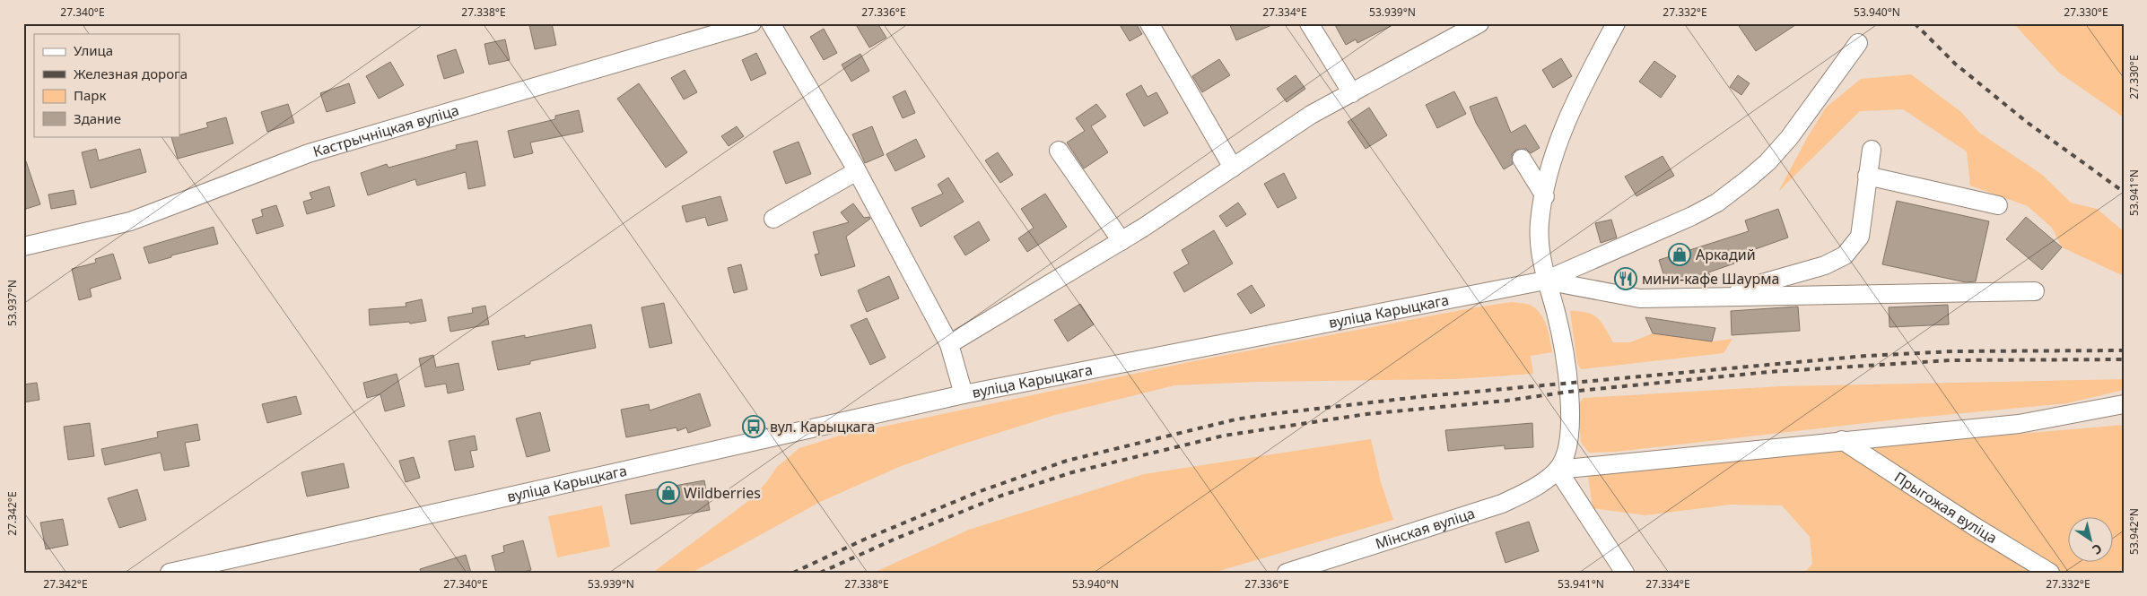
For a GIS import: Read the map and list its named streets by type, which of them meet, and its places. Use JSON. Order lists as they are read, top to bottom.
{
  "streets": {
    "street": [
      "Кастрычніцкая вуліца",
      "вуліца Карыцкага",
      "Прыгожая вуліца",
      "Мінская вуліца"
    ]
  },
  "places": {
    "shop": ["Аркадий", "Wildberries"],
    "restaurant": ["мини-кафе Шаурма"],
    "bus stop": ["вул. Карыцкага"]
  },
  "legend": [
    "Улица",
    "Железная дорога",
    "Парк",
    "Здание"
  ],
  "north": "bottom right",
  "coordinates": [
    "27.340°E",
    "27.338°E",
    "27.336°E",
    "27.334°E",
    "53.939°N",
    "27.332°E",
    "53.940°N",
    "27.330°E",
    "53.941°N",
    "53.937°N",
    "27.342°E",
    "53.942°N"
  ]
}
